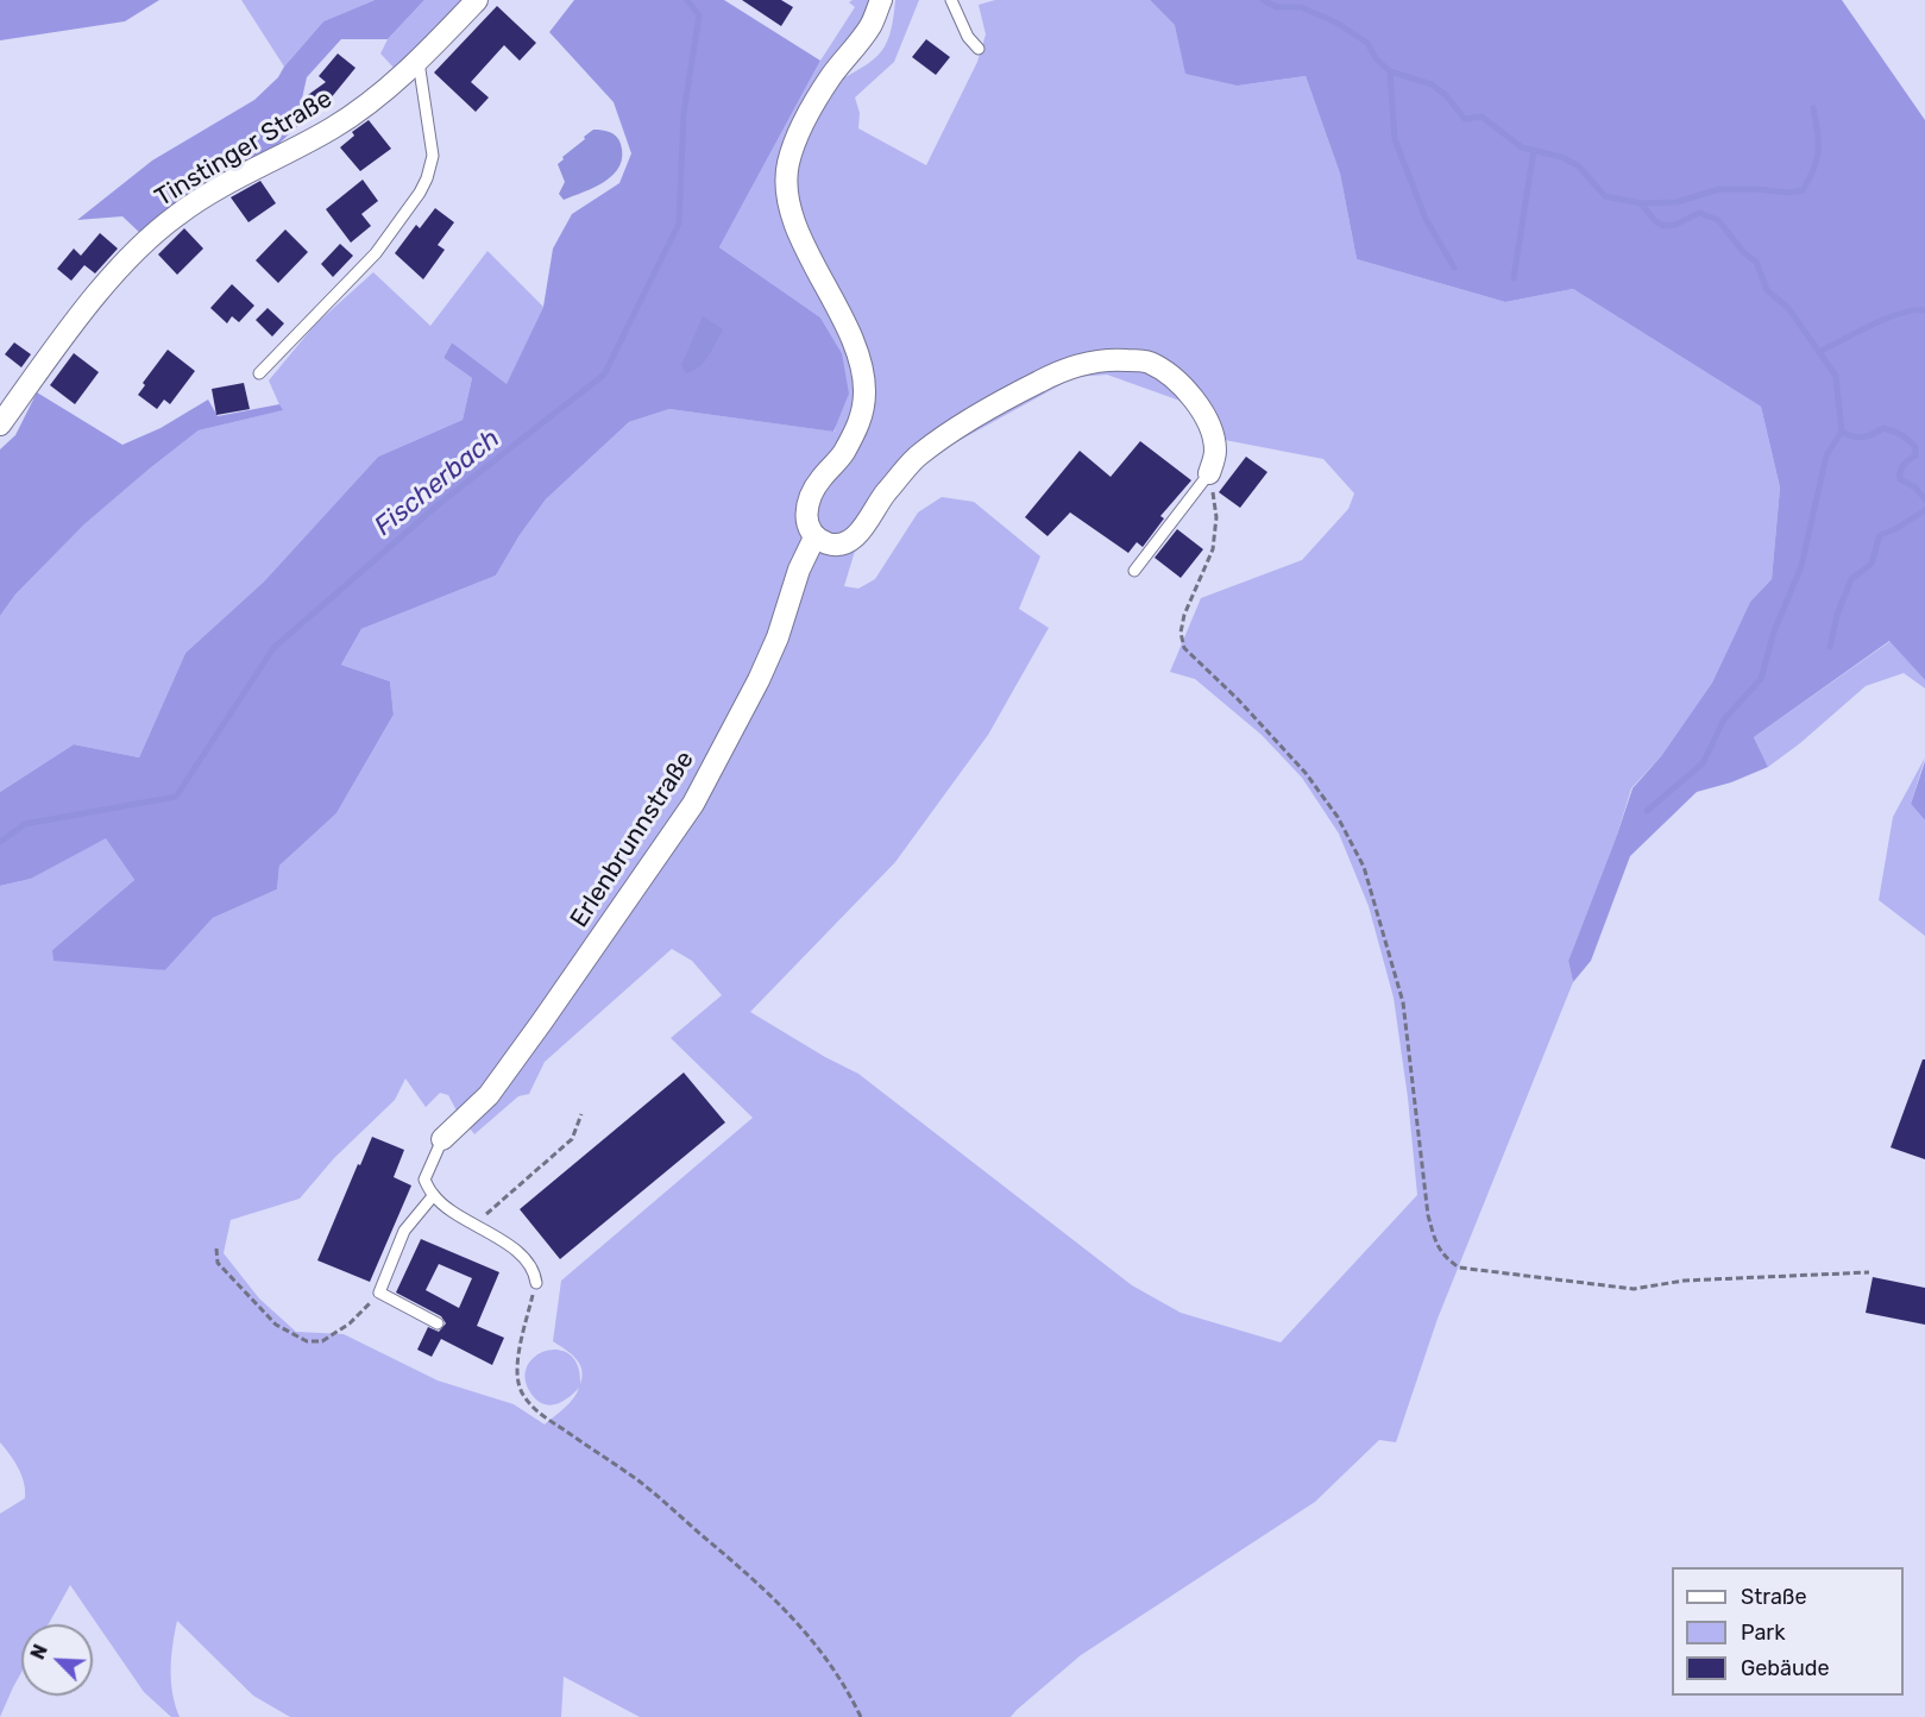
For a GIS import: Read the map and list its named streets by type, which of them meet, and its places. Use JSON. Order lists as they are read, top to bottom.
{
  "streets": {
    "street": ["Tinstinger Straße", "Erlenbrunnstraße"]
  },
  "water": ["Fischerbach"],
  "legend": ["Straße", "Park", "Gebäude"],
  "north": "top left"
}
